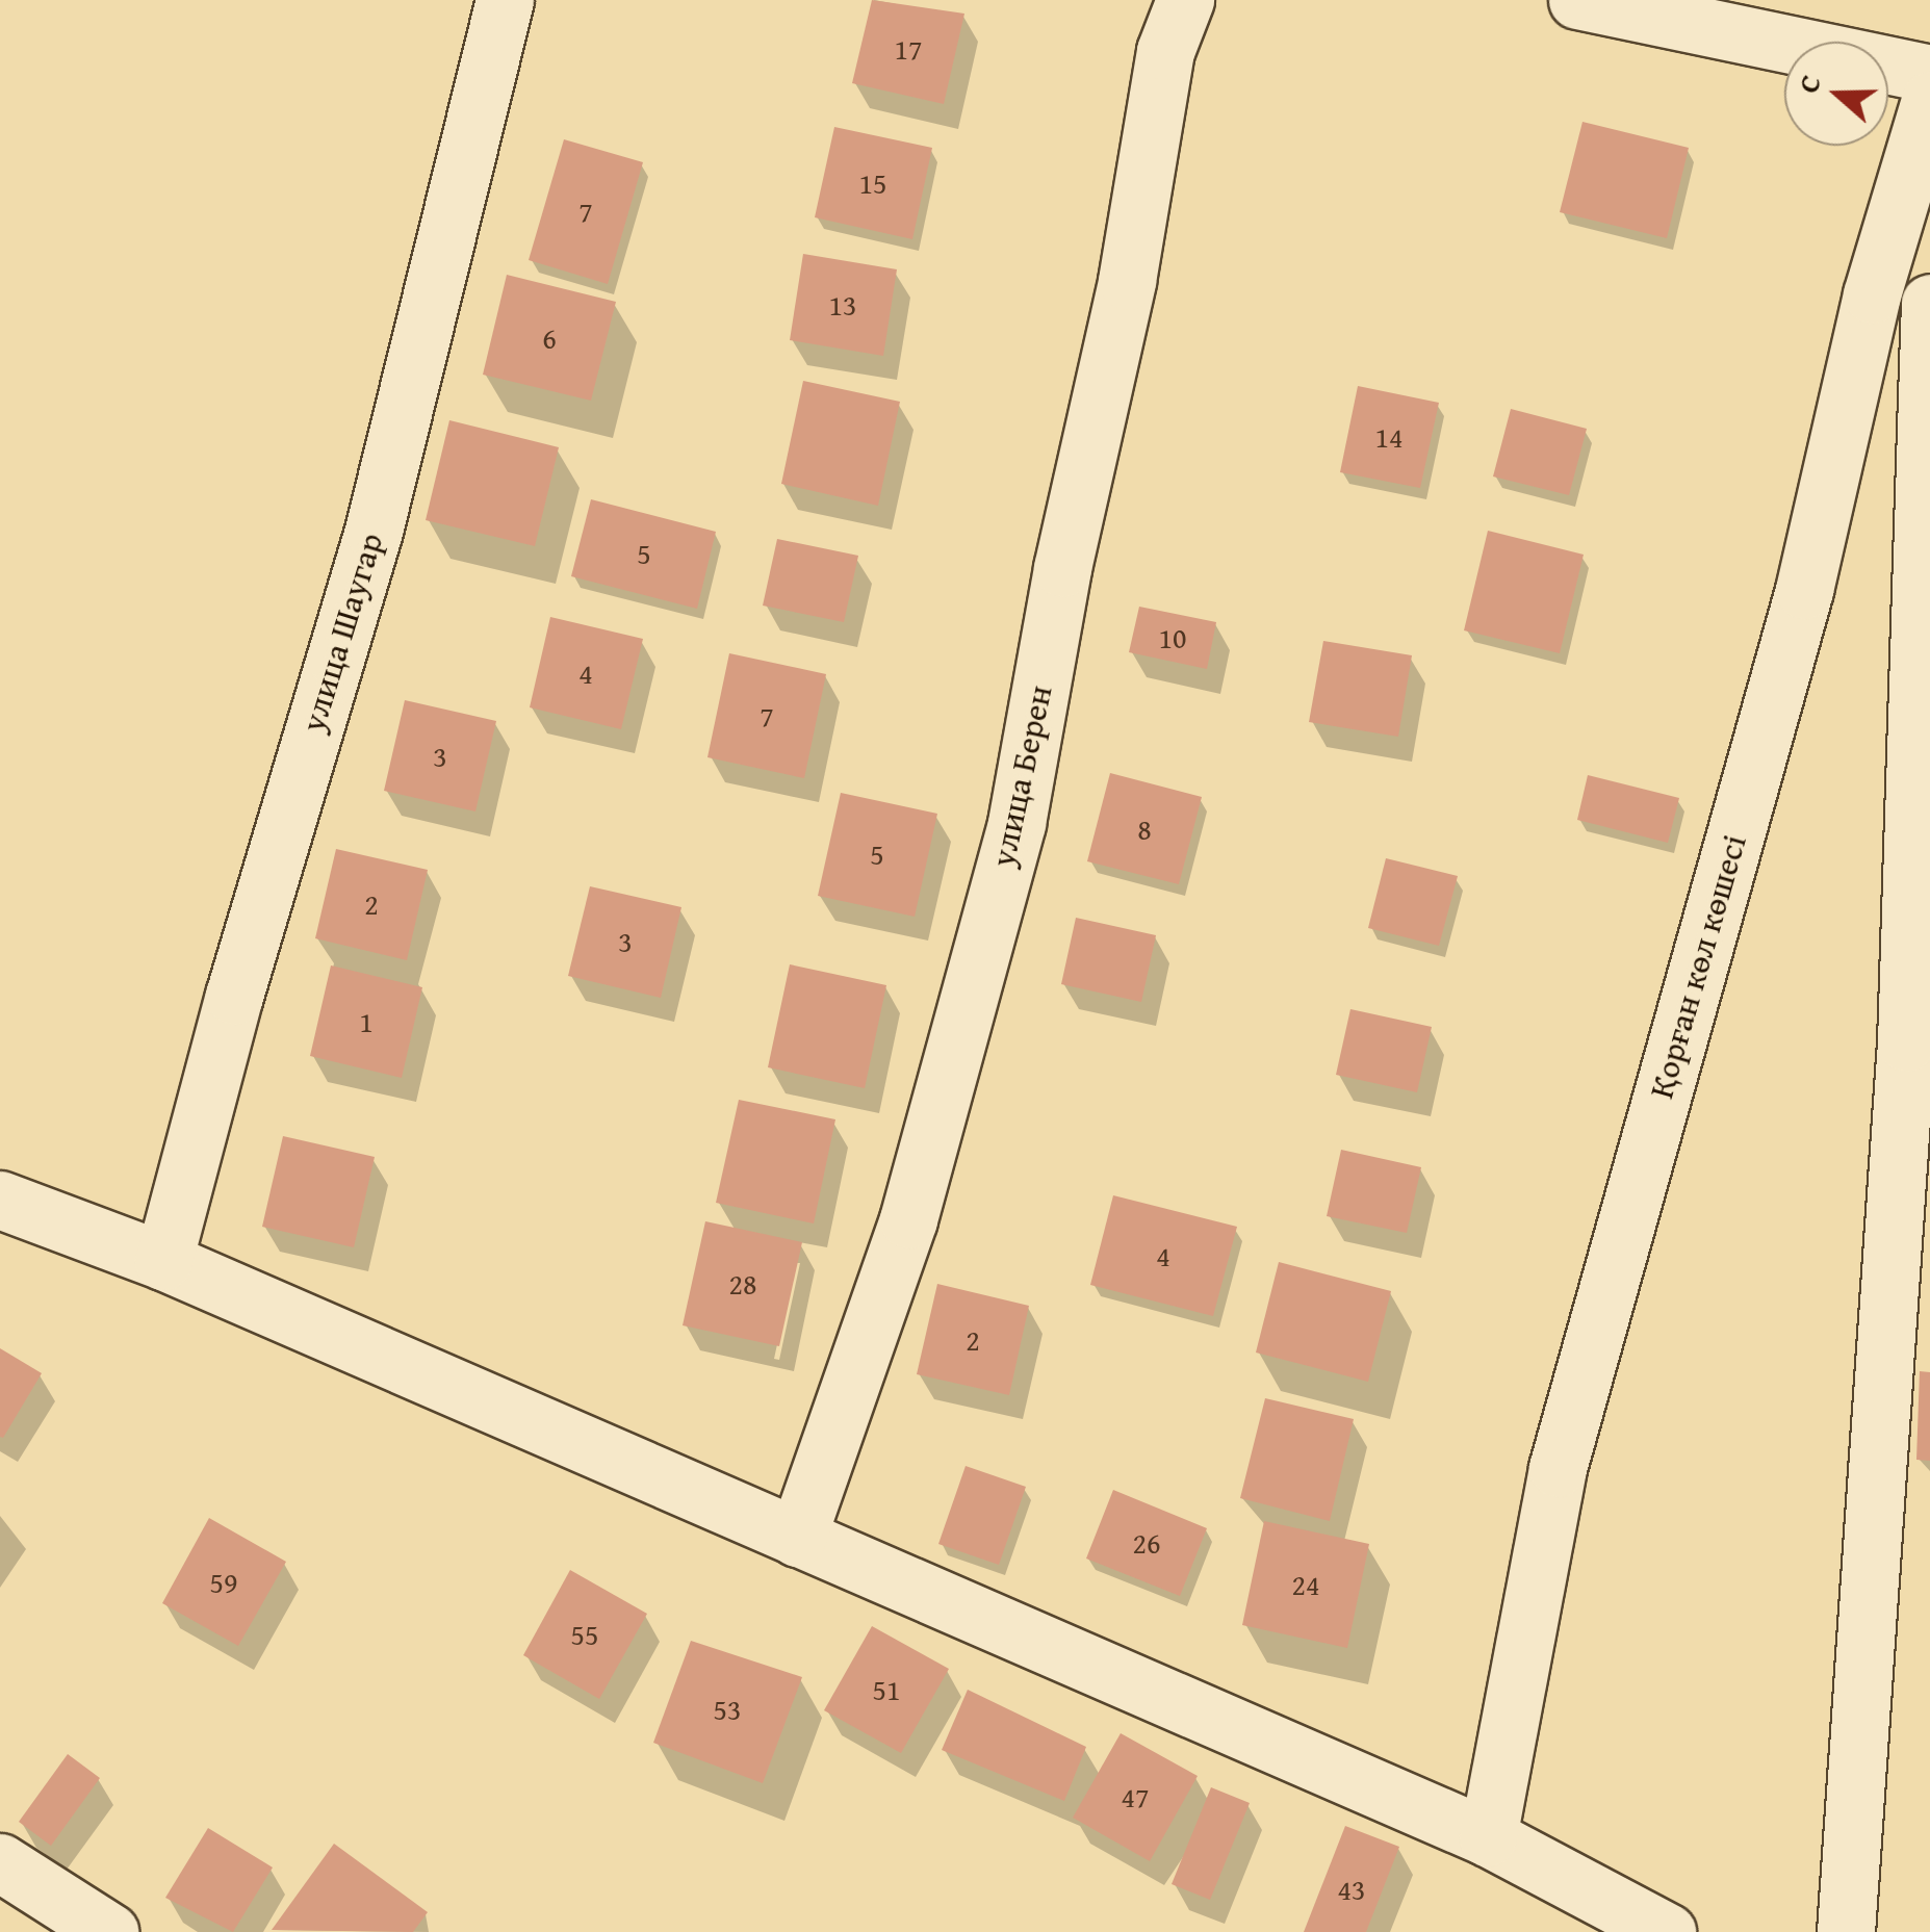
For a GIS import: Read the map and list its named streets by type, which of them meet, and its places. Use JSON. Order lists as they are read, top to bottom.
{
  "streets": {
    "street": ["улица Шаугар", "улица Берен", "Қорған көл көшесі"]
  },
  "house_numbers": [
    "17",
    "15",
    "7",
    "13",
    "6",
    "14",
    "5",
    "10",
    "4",
    "7",
    "3",
    "8",
    "5",
    "2",
    "3",
    "1",
    "4",
    "28",
    "2",
    "26",
    "59",
    "24",
    "55",
    "51",
    "53",
    "47",
    "43"
  ],
  "north": "left"
}
